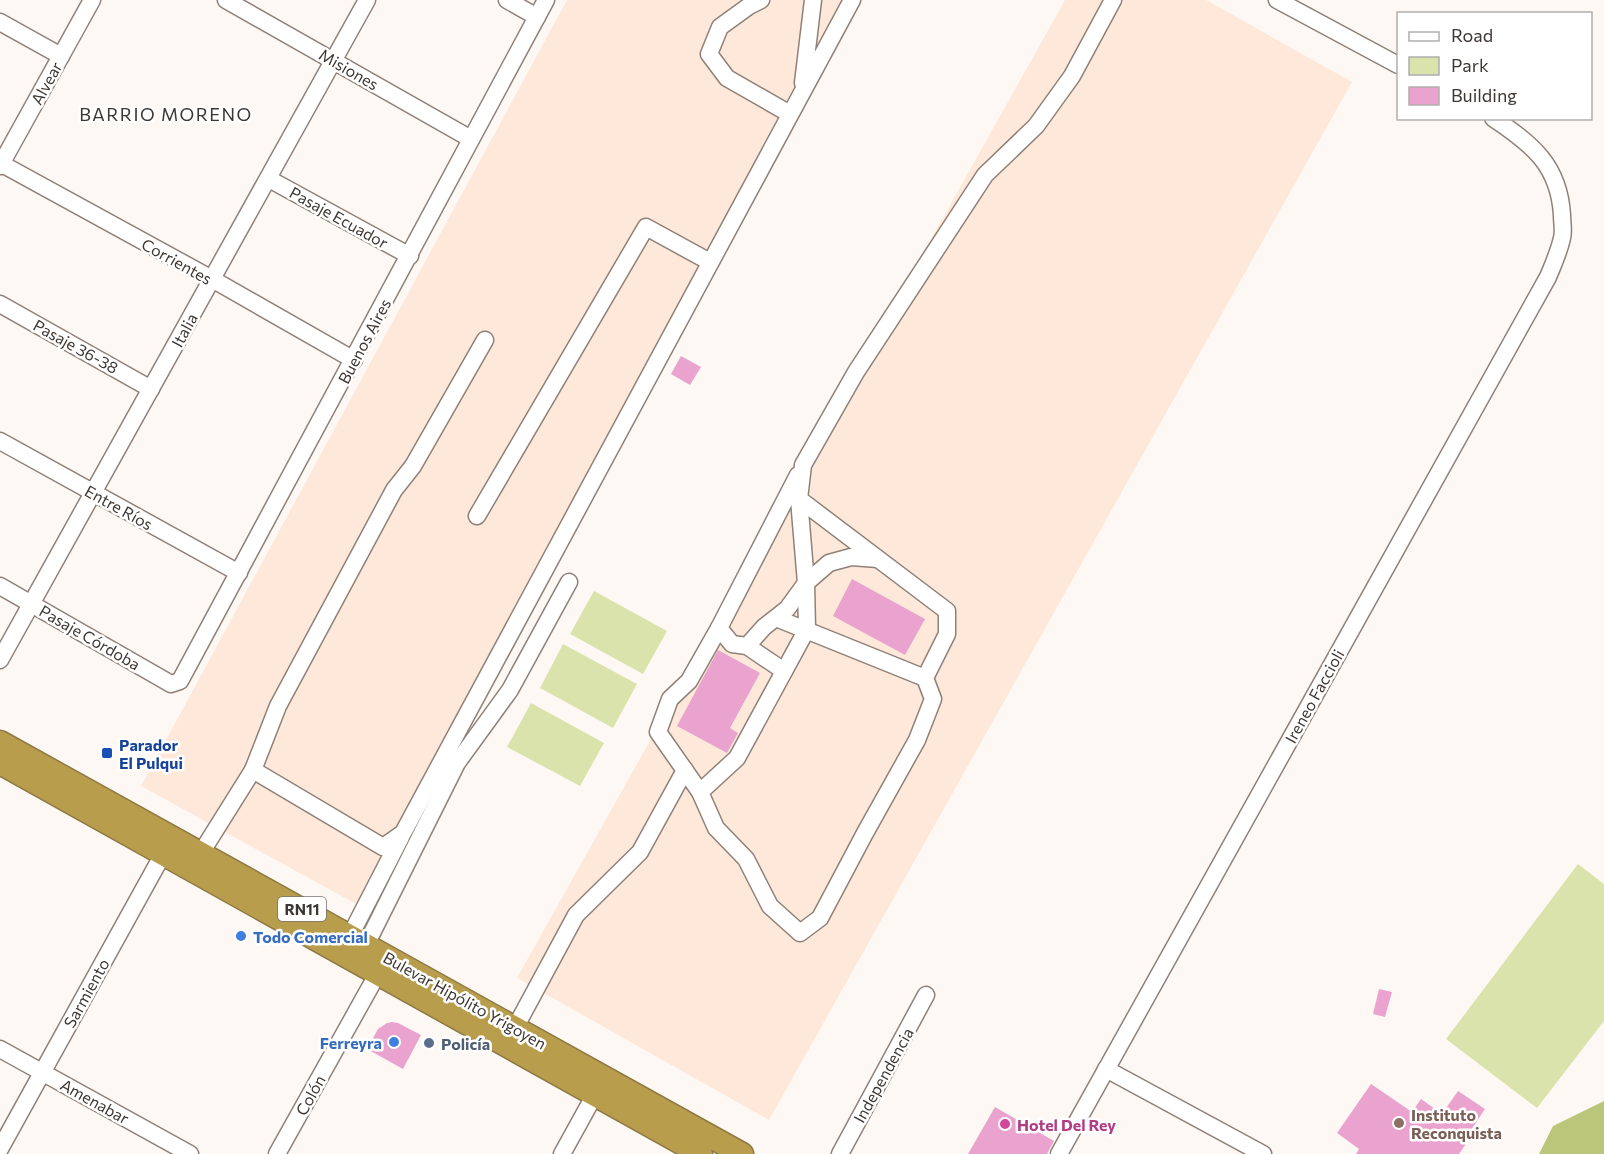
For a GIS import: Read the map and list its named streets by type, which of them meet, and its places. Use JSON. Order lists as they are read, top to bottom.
{
  "streets": {
    "highway": ["RN11", "Bulevar Hipólito Yrigoyen"],
    "street": [
      "Misiones",
      "Alvear",
      "Pasaje Ecuador",
      "Corrientes",
      "Italia",
      "Buenos Aires",
      "Pasaje 36-38",
      "Entre Ríos",
      "Pasaje Córdoba",
      "Ireneo Faccioli",
      "Sarmiento",
      "Independencia",
      "Colón",
      "Amenabar"
    ]
  },
  "crossings": [
    ["Misiones", "Italia"],
    ["Misiones", "Buenos Aires"],
    ["Alvear", "Corrientes"],
    ["Pasaje Ecuador", "Italia"],
    ["Pasaje Ecuador", "Buenos Aires"],
    ["Corrientes", "Italia"],
    ["Corrientes", "Buenos Aires"],
    ["Italia", "Pasaje 36-38"],
    ["Italia", "Entre Ríos"],
    ["Italia", "Pasaje Córdoba"],
    ["Buenos Aires", "Entre Ríos"],
    ["Buenos Aires", "Pasaje Córdoba"],
    ["Sarmiento", "Bulevar Hipólito Yrigoyen"],
    ["Sarmiento", "Amenabar"],
    ["Bulevar Hipólito Yrigoyen", "Colón"]
  ],
  "districts": ["BARRIO MORENO"],
  "places": {
    "transit": ["Parador El Pulqui"],
    "other": [
      "Todo Comercial",
      "Ferreyra",
      "Policía",
      "Instituto Reconquista",
      "Hotel Del Rey"
    ]
  },
  "legend": ["Road", "Park", "Building"]
}
